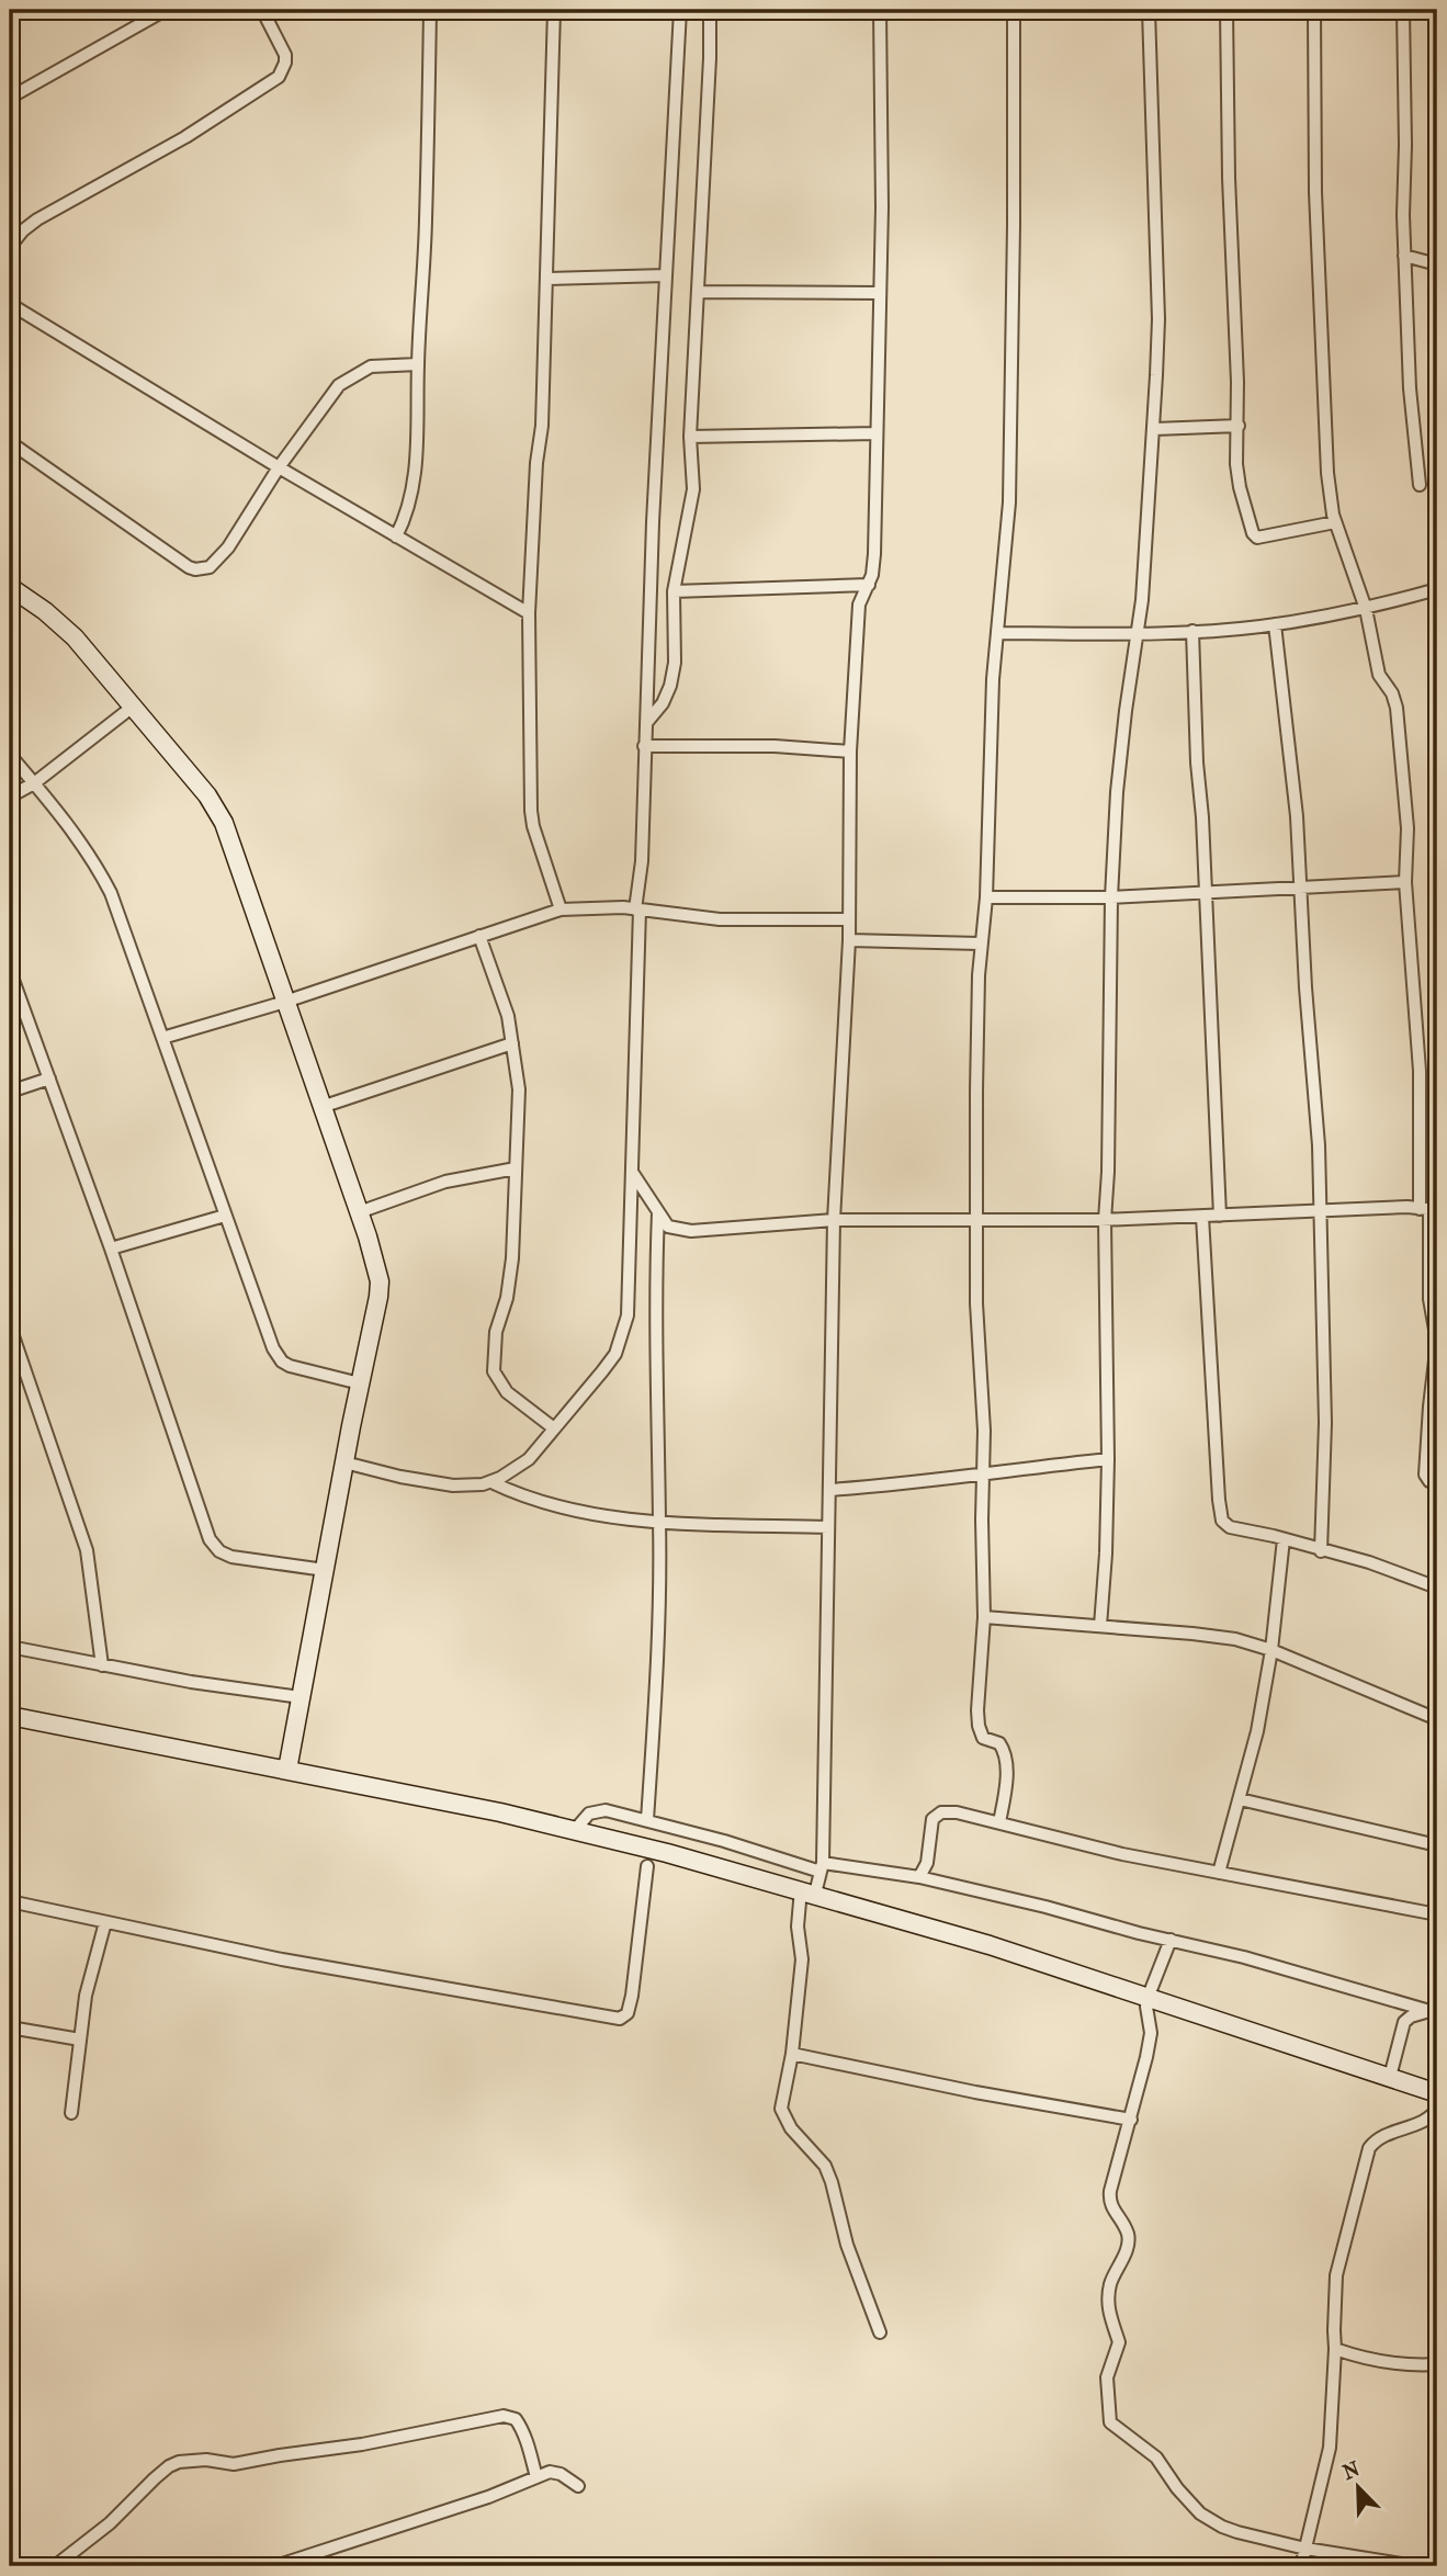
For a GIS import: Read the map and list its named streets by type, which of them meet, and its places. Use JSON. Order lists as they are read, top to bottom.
{
  "north": "top left"
}
